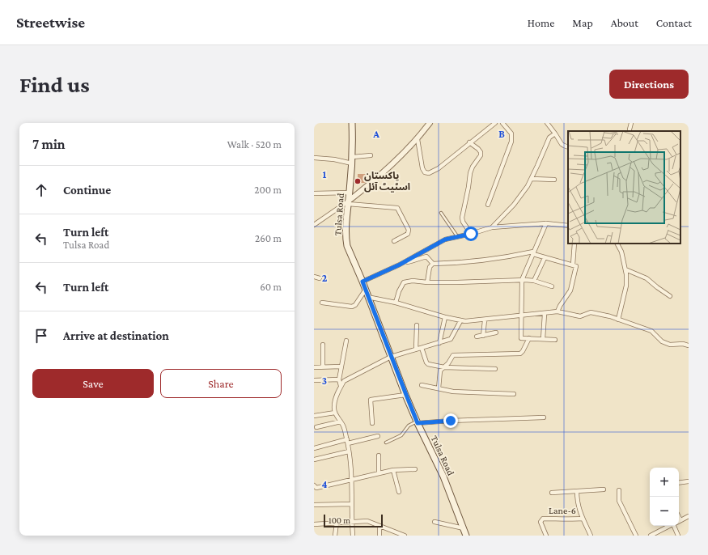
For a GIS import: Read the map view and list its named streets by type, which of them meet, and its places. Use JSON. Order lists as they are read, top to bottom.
{
  "streets": {
    "main road": ["Tulsa Road"],
    "street": ["Lane-6"]
  },
  "places": ["پاکستان اسٹیٹ آئل"],
  "scale_bar": "100 m",
  "page": {
    "header": "Streetwise",
    "nav": [
      "Home",
      "Map",
      "About",
      "Contact"
    ],
    "buttons": [
      "Directions",
      ["Save", "Share"]
    ],
    "title": "Find us",
    "heading": ["7 min", "Walk · 520 m"],
    "list": [
      ["Continue", "200 m"],
      ["Turn left", "Tulsa Road", "260 m"],
      ["Turn left", "60 m"],
      "Arrive at destination"
    ],
    "map_buttons": ["+", "−"],
    "scale": "100 m"
  },
  "grid": {
    "columns": ["A", "B"],
    "rows": [
      "1",
      "2",
      "3",
      "4"
    ]
  }
}
